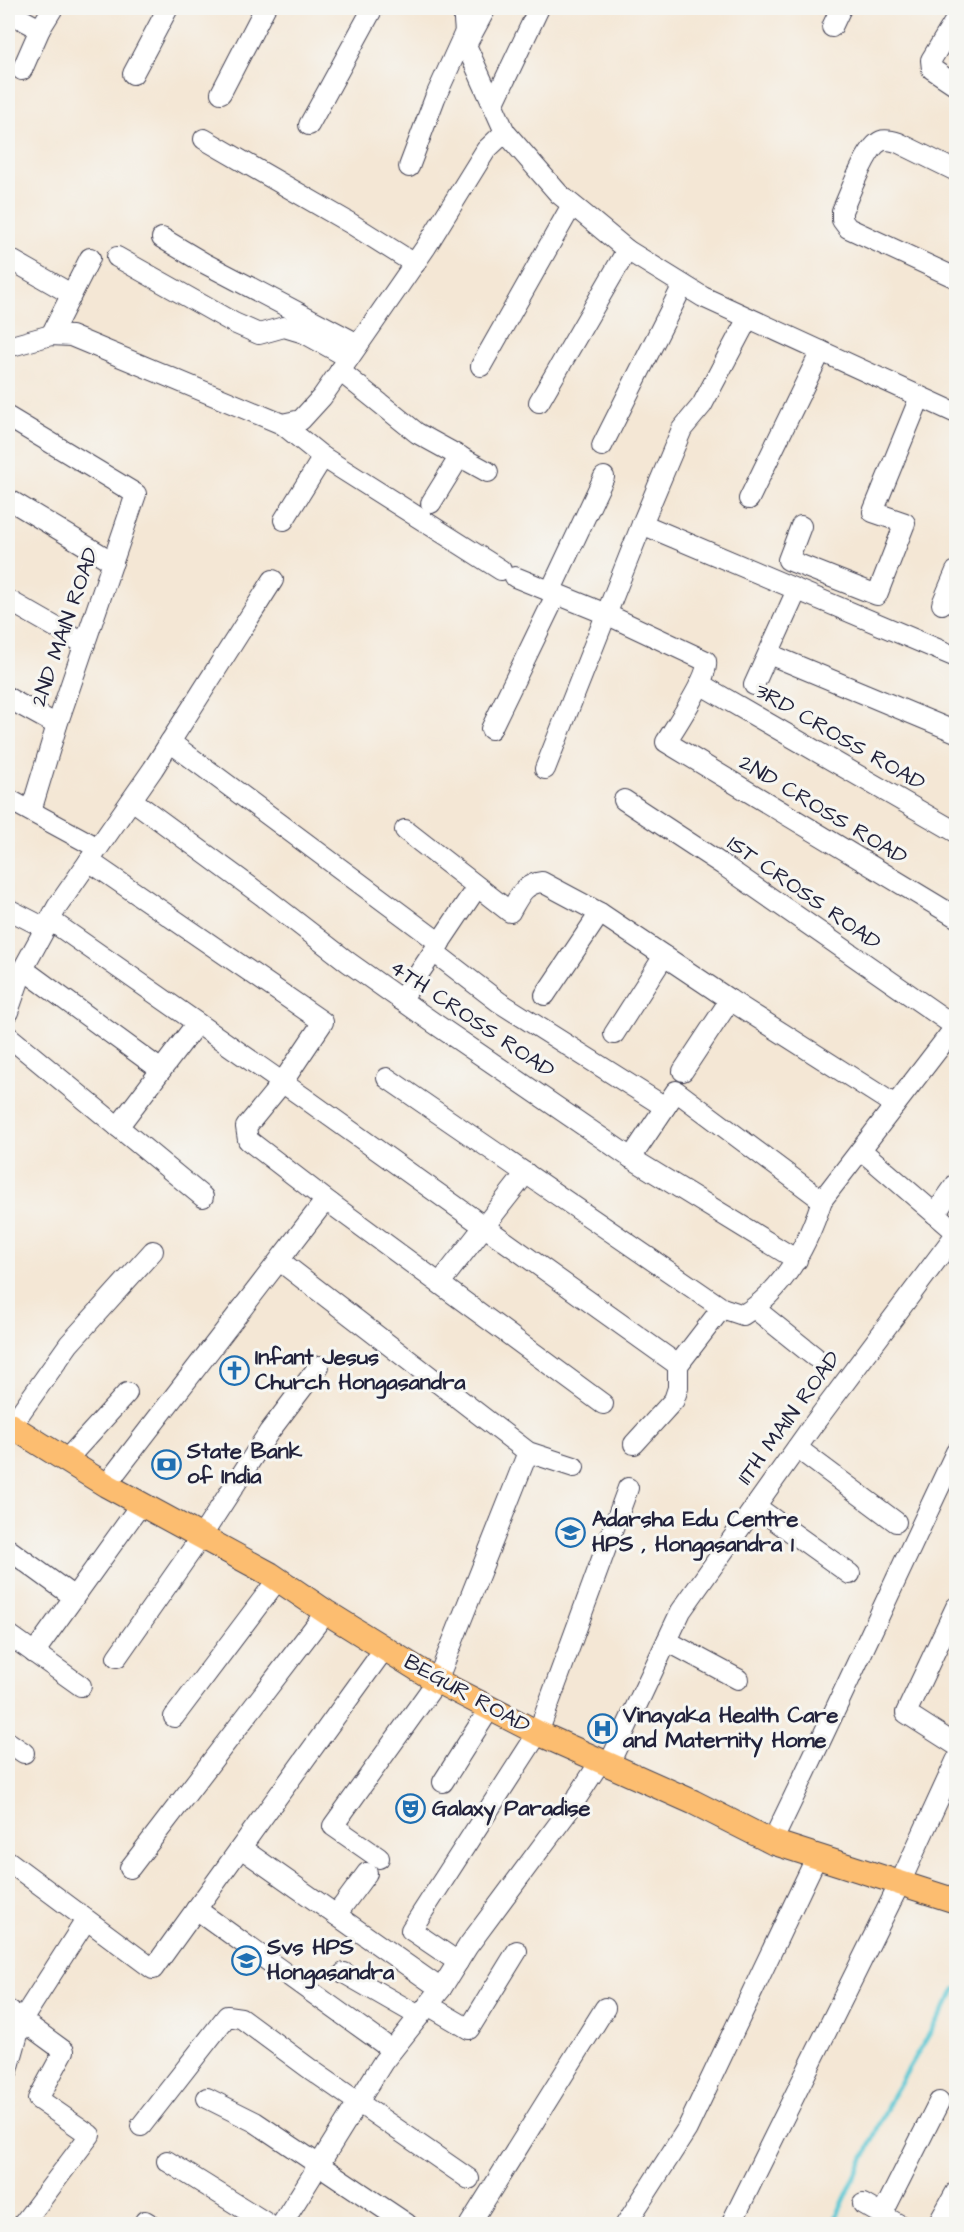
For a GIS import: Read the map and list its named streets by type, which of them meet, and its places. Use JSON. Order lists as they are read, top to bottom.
{
  "streets": {
    "main road": ["BEGUR ROAD"],
    "street": [
      "2ND MAIN ROAD",
      "3RD CROSS ROAD",
      "2ND CROSS ROAD",
      "1ST CROSS ROAD",
      "4TH CROSS ROAD",
      "11TH MAIN ROAD"
    ]
  },
  "crossings": [
    ["3RD CROSS ROAD", "2ND CROSS ROAD"],
    ["11TH MAIN ROAD", "BEGUR ROAD"]
  ],
  "places": {
    "church": ["Infant Jesus Church Hongasandra"],
    "bank": ["State Bank of India"],
    "school or university": ["Adarsha Edu Centre HPS , Hongasandra 1", "Svs HPS Hongasandra"],
    "hospital": ["Vinayaka Health Care and Maternity Home"],
    "theatre": ["Galaxy Paradise"]
  }
}
